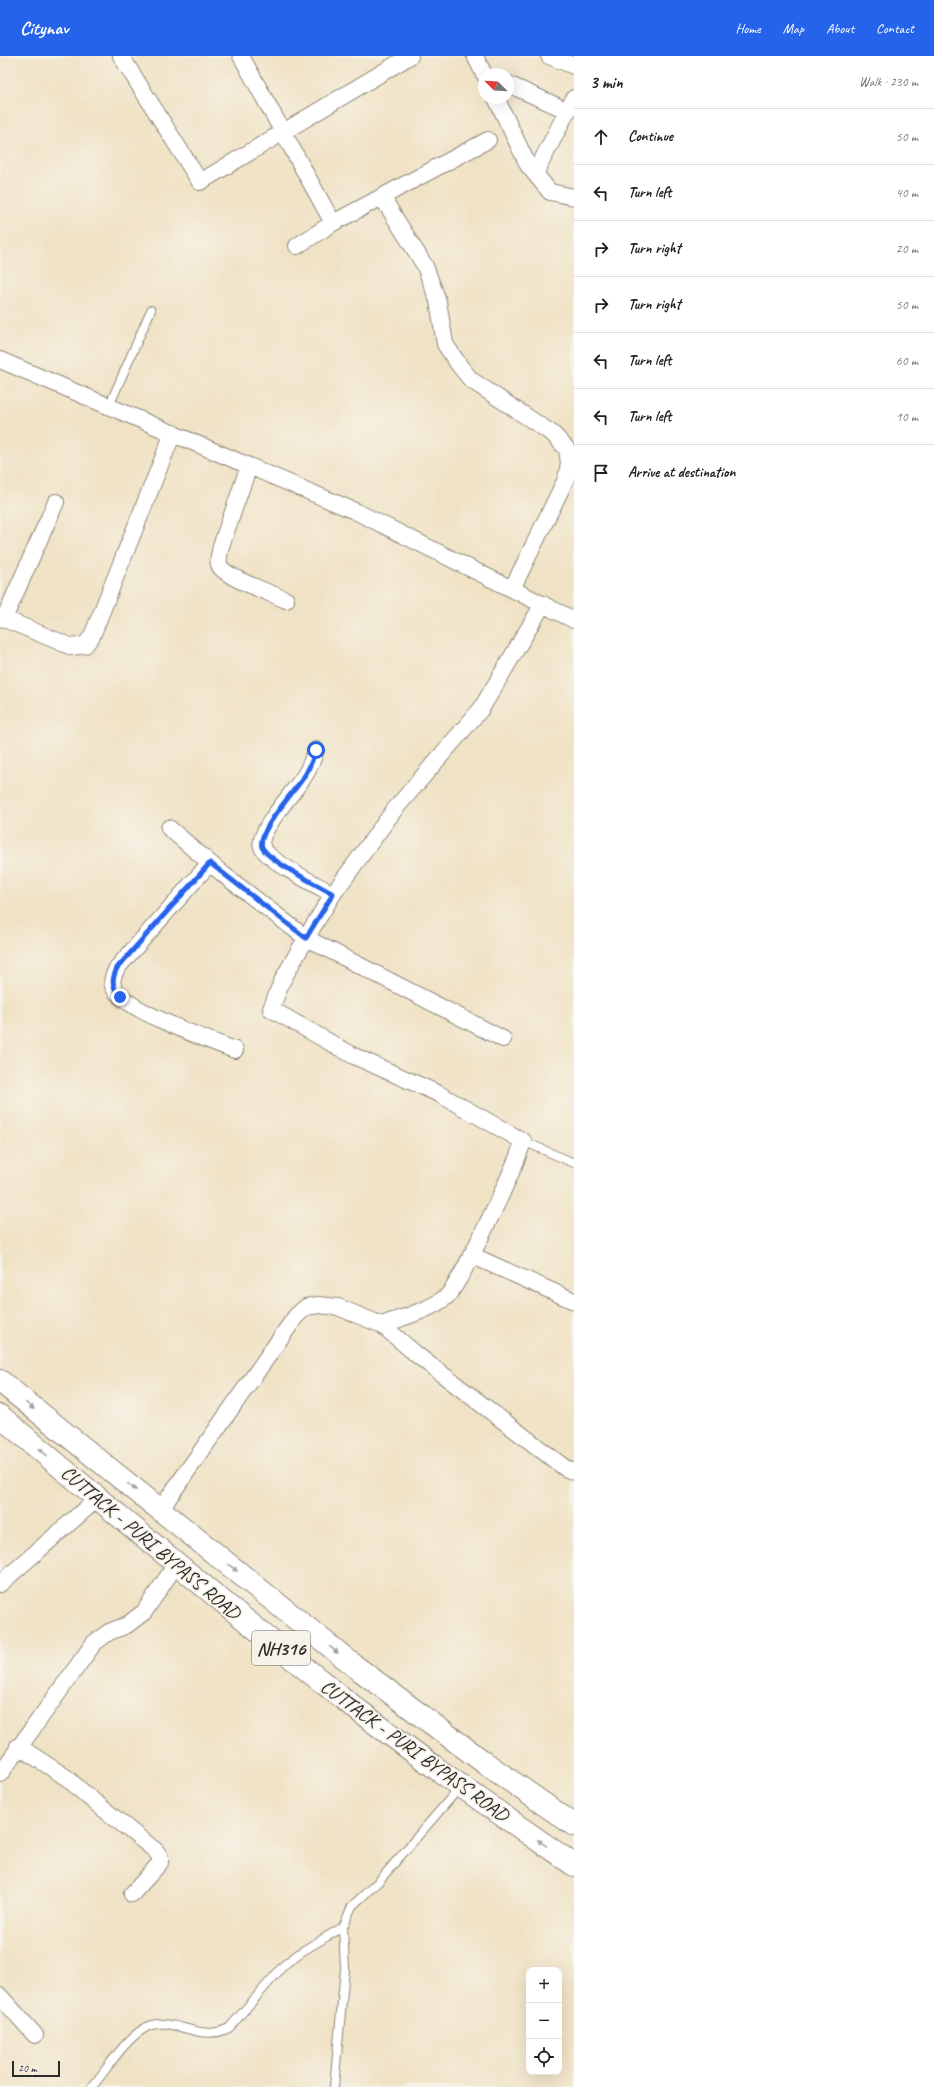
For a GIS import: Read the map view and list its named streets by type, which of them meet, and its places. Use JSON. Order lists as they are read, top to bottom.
{
  "streets": {
    "highway": ["CUTTACK - PURI BYPASS ROAD", "NH316"]
  },
  "scale_bar": "20 m",
  "north": "top left",
  "page": {
    "header": "Citynav",
    "nav": [
      "Home",
      "Map",
      "About",
      "Contact"
    ],
    "heading": ["3 min", "Walk · 230 m"],
    "list": [
      ["Continue", "50 m"],
      ["Turn left", "40 m"],
      ["Turn right", "20 m"],
      ["Turn right", "50 m"],
      ["Turn left", "60 m"],
      ["Turn left", "10 m"],
      "Arrive at destination"
    ],
    "map_buttons": ["+", "−"],
    "scale": "20 m"
  }
}
